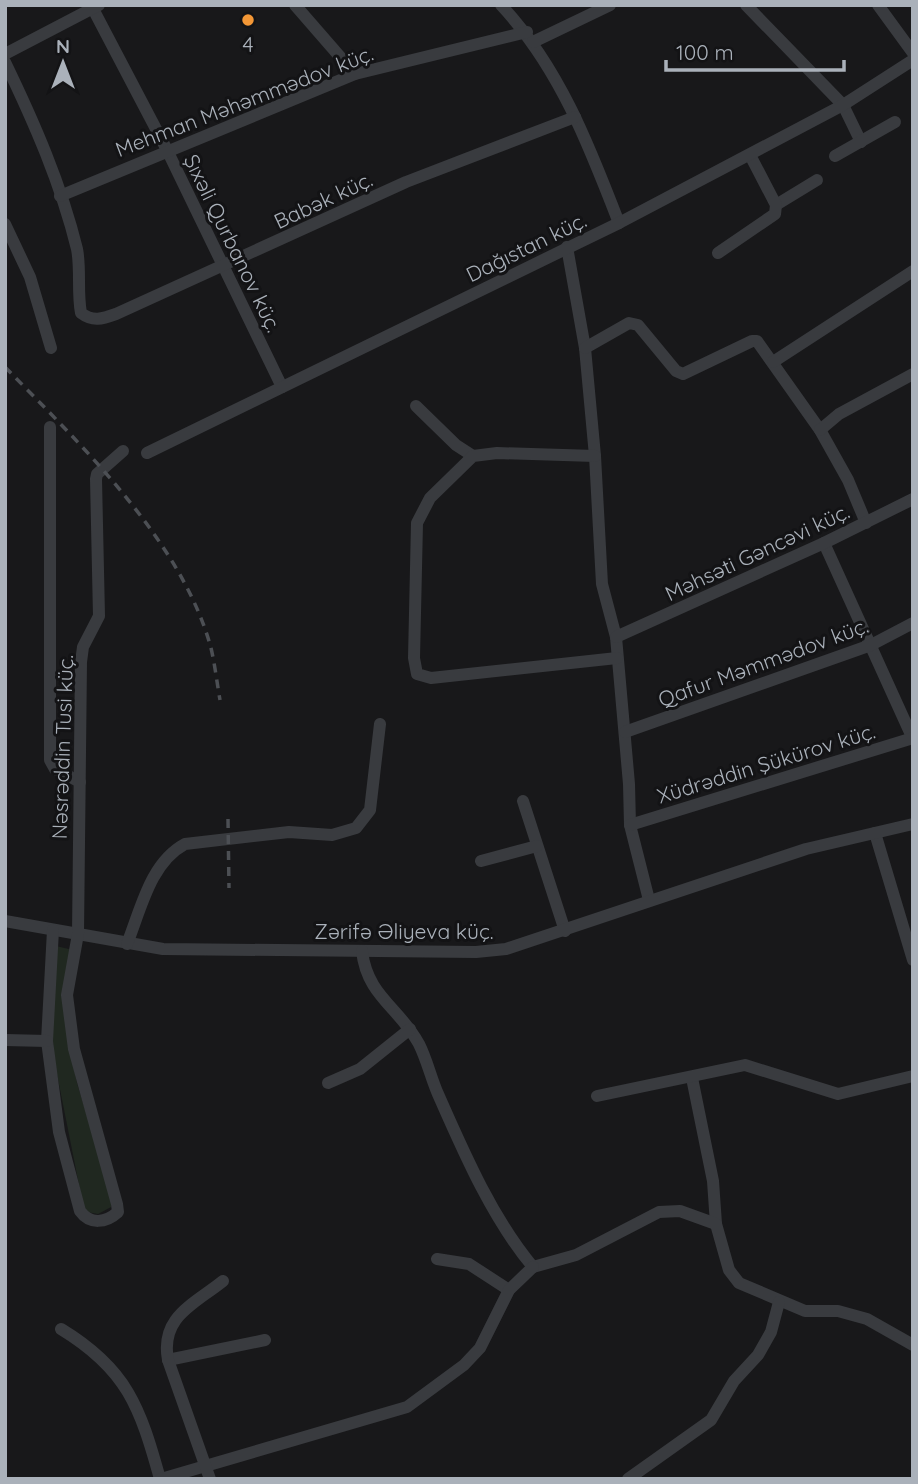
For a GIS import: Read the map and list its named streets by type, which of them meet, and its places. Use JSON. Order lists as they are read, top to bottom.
{
  "streets": {
    "street": [
      "Mehman Məhəmmədov küç.",
      "Babək küç.",
      "Şıxəli Qurbanov küç.",
      "Dağıstan küç.",
      "Məhsəti Gəncəvi küç.",
      "Qafur Məmmədov küç.",
      "Nəsrəddin Tusi küç.",
      "Xüdrəddin Şükürov küç.",
      "Zərifə Əliyeva küç."
    ]
  },
  "crossings": [
    ["Mehman Məhəmmədov küç.", "Babək küç."],
    ["Mehman Məhəmmədov küç.", "Şıxəli Qurbanov küç."],
    ["Babək küç.", "Şıxəli Qurbanov küç."],
    ["Şıxəli Qurbanov küç.", "Dağıstan küç."],
    ["Nəsrəddin Tusi küç.", "Zərifə Əliyeva küç."]
  ],
  "places": ["4"],
  "scale_bar": "100 m",
  "north": "top"
}
